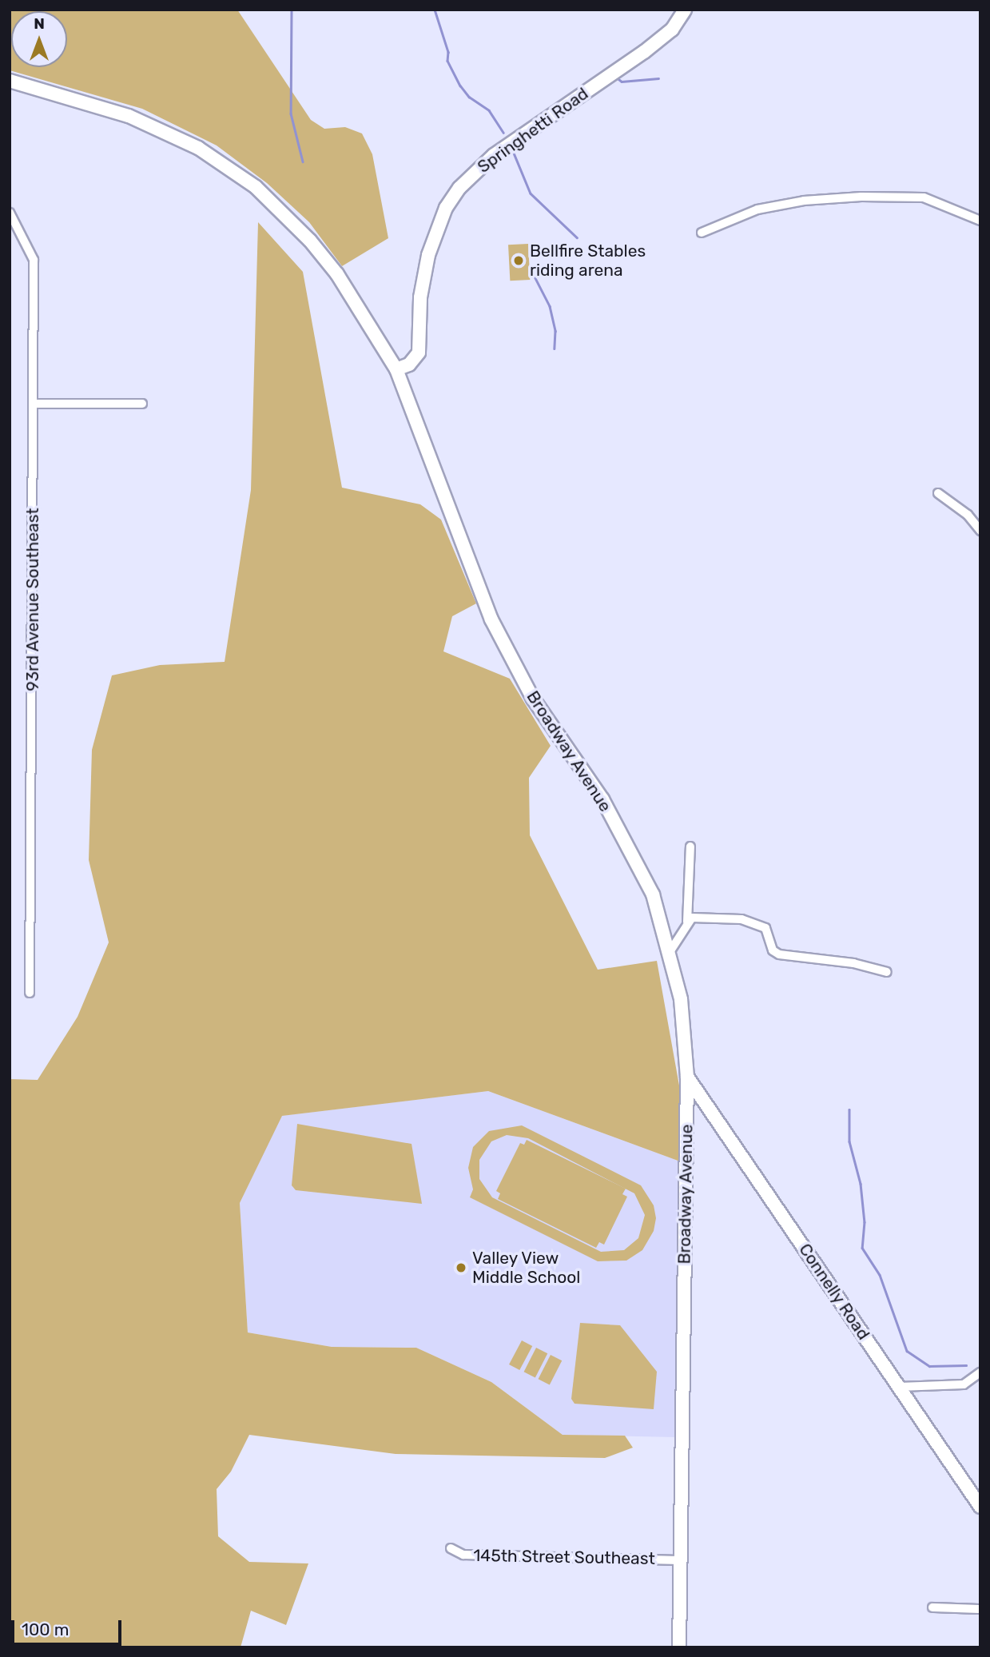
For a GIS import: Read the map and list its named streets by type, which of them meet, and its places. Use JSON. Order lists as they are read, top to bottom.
{
  "streets": {
    "street": [
      "Springhetti Road",
      "93rd Avenue Southeast",
      "Broadway Avenue",
      "Connelly Road",
      "145th Street Southeast"
    ]
  },
  "crossings": [
    ["Springhetti Road", "Broadway Avenue"],
    ["Broadway Avenue", "Connelly Road"],
    ["Broadway Avenue", "145th Street Southeast"]
  ],
  "places": ["Bellfire Stables riding arena", "Valley View Middle School"],
  "scale_bar": "100 m",
  "north": "top"
}
